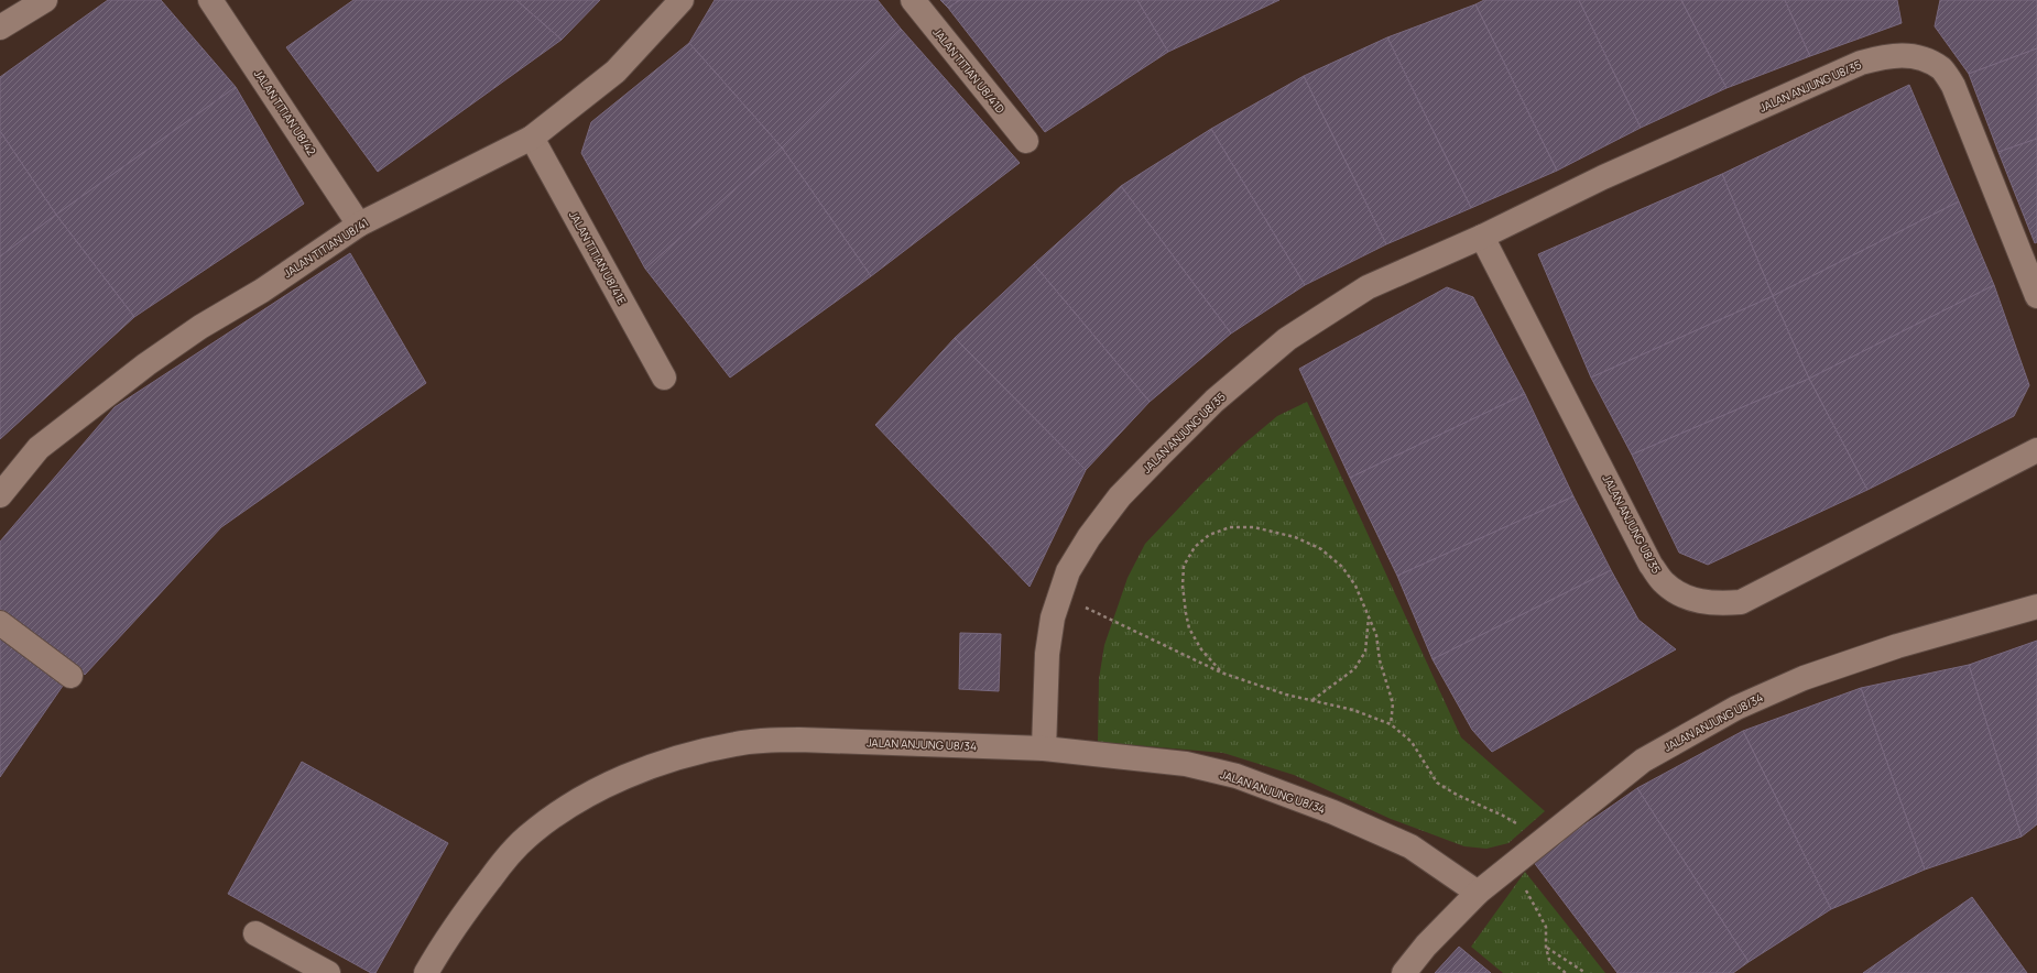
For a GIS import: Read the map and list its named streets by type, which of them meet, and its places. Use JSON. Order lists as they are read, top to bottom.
{
  "streets": {
    "street": [
      "JALAN TITIAN U8/41D",
      "JALAN ANJUNG U8/35",
      "JALAN TITIAN U8/42",
      "JALAN TITIAN U8/41",
      "JALAN TITIAN U8/41E",
      "JALAN ANJUNG U8/34"
    ]
  },
  "crossings": [
    ["JALAN ANJUNG U8/35", "JALAN ANJUNG U8/34"],
    ["JALAN TITIAN U8/42", "JALAN TITIAN U8/41"],
    ["JALAN TITIAN U8/41", "JALAN TITIAN U8/41E"]
  ]
}
